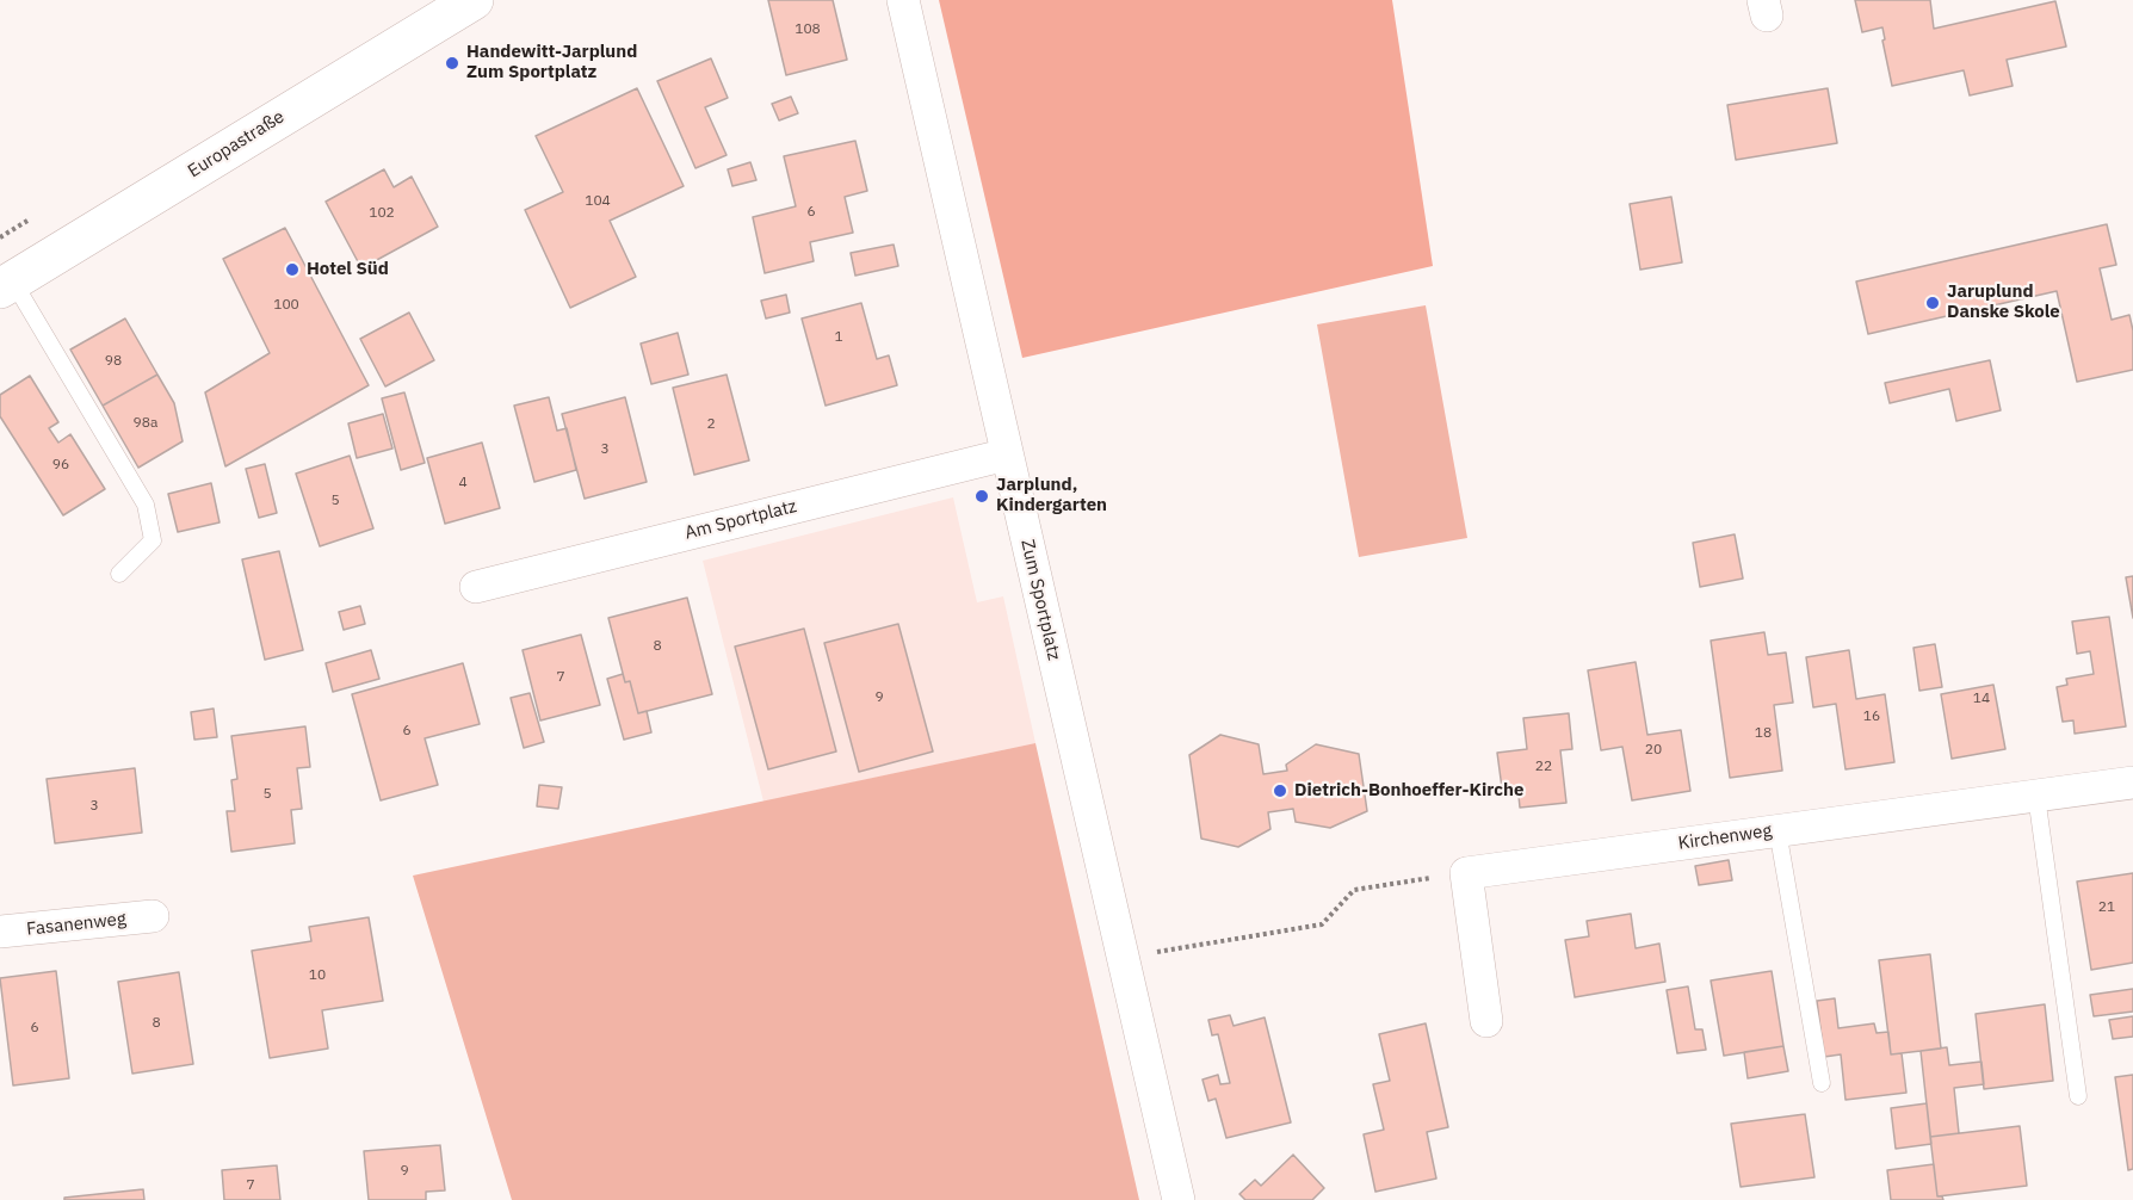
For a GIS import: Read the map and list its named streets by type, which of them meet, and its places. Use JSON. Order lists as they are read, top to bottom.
{
  "streets": {
    "main road": ["Europastraße"],
    "street": [
      "Am Sportplatz",
      "Zum Sportplatz",
      "Kirchenweg",
      "Fasanenweg"
    ]
  },
  "crossings": [
    ["Am Sportplatz", "Zum Sportplatz"]
  ],
  "places": [
    "Handewitt-Jarplund Zum Sportplatz",
    "Hotel Süd",
    "Jaruplund Danske Skole",
    "Jarplund, Kindergarten",
    "Dietrich-Bonhoeffer-Kirche"
  ],
  "house_numbers": [
    "108",
    "104",
    "6",
    "102",
    "100",
    "1",
    "98",
    "98a",
    "2",
    "3",
    "96",
    "4",
    "5",
    "8",
    "7",
    "9",
    "14",
    "16",
    "6",
    "18",
    "20",
    "22",
    "5",
    "3",
    "21",
    "10",
    "8",
    "6",
    "9",
    "7"
  ]
}
